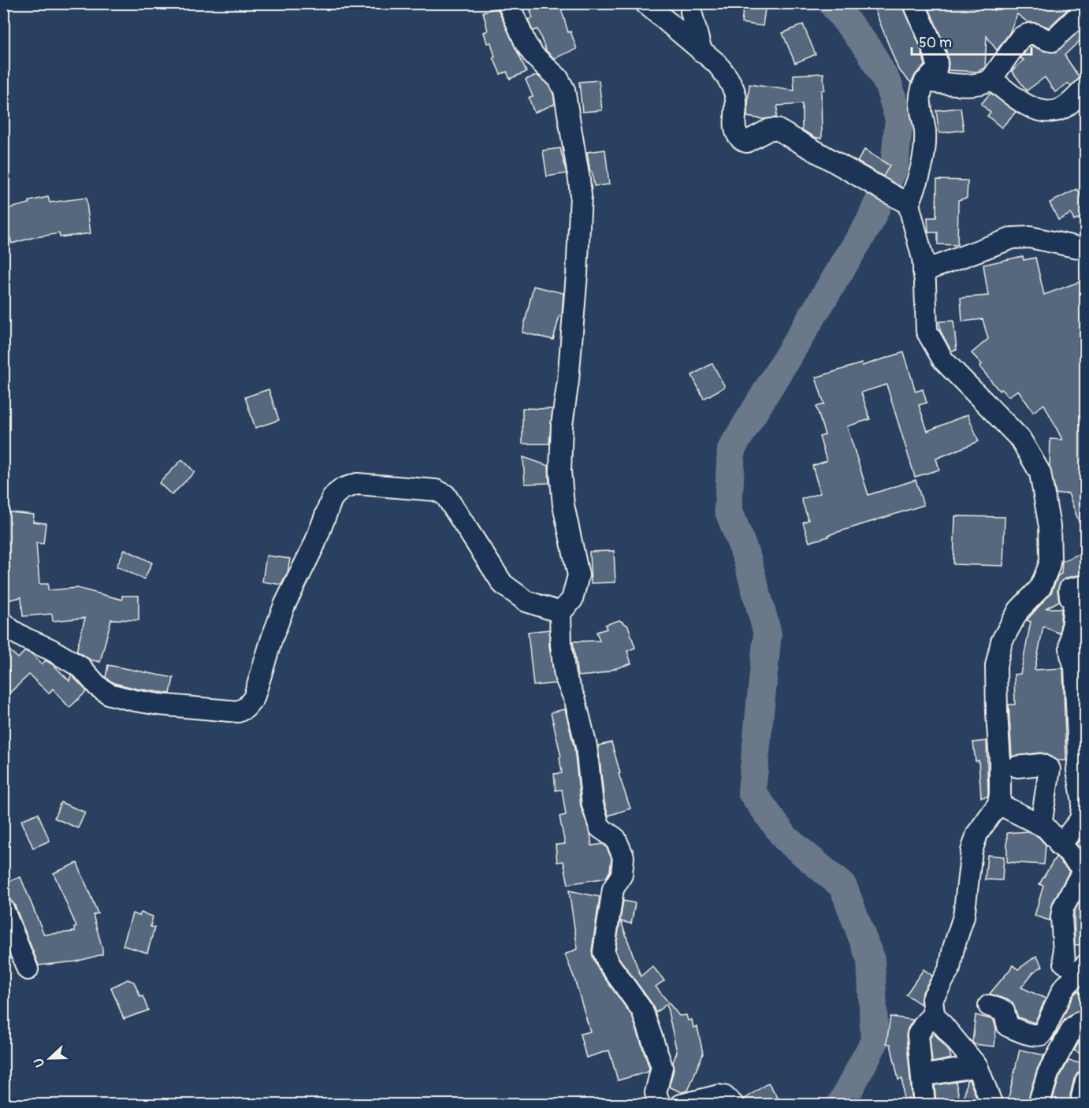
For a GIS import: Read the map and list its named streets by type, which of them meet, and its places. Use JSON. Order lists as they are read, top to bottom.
{
  "scale_bar": "50 m",
  "north": "left"
}
